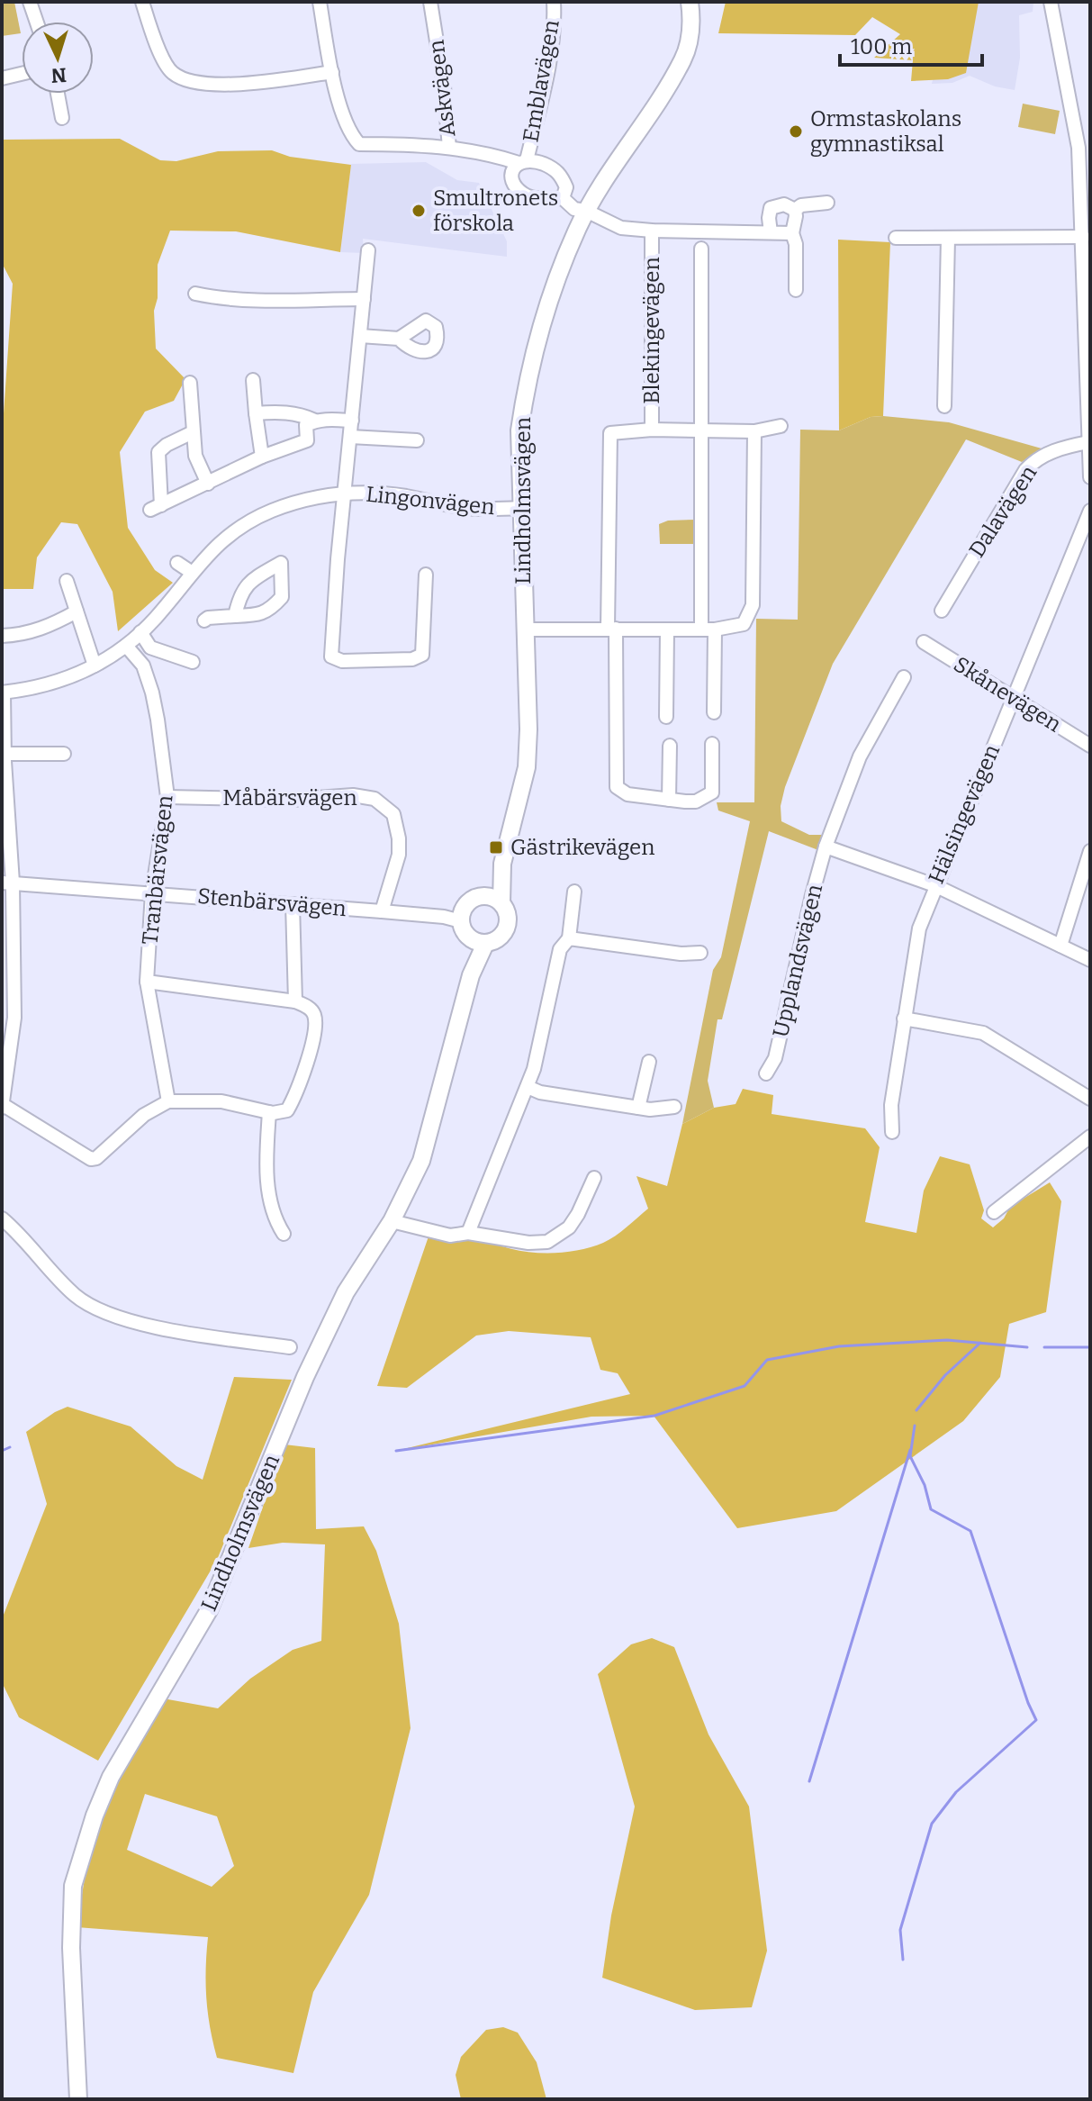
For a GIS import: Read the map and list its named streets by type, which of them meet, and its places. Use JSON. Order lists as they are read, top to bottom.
{
  "streets": {
    "main road": ["Lindholmsvägen"],
    "street": [
      "Emblavägen",
      "Askvägen",
      "Blekingevägen",
      "Lingonvägen",
      "Dalavägen",
      "Skånevägen",
      "Måbärsvägen",
      "Hälsingevägen",
      "Tranbärsvägen",
      "Stenbärsvägen",
      "Upplandsvägen"
    ]
  },
  "crossings": [
    ["Emblavägen", "Askvägen"],
    ["Blekingevägen", "Lindholmsvägen"],
    ["Lingonvägen", "Lindholmsvägen"],
    ["Lingonvägen", "Tranbärsvägen"],
    ["Lindholmsvägen", "Stenbärsvägen"],
    ["Skånevägen", "Hälsingevägen"],
    ["Måbärsvägen", "Tranbärsvägen"],
    ["Måbärsvägen", "Stenbärsvägen"],
    ["Tranbärsvägen", "Stenbärsvägen"]
  ],
  "places": {
    "other": ["Ormstaskolans gymnastiksal", "Smultronets förskola"],
    "transit": ["Gästrikevägen"]
  },
  "scale_bar": "100 m",
  "north": "bottom"
}
